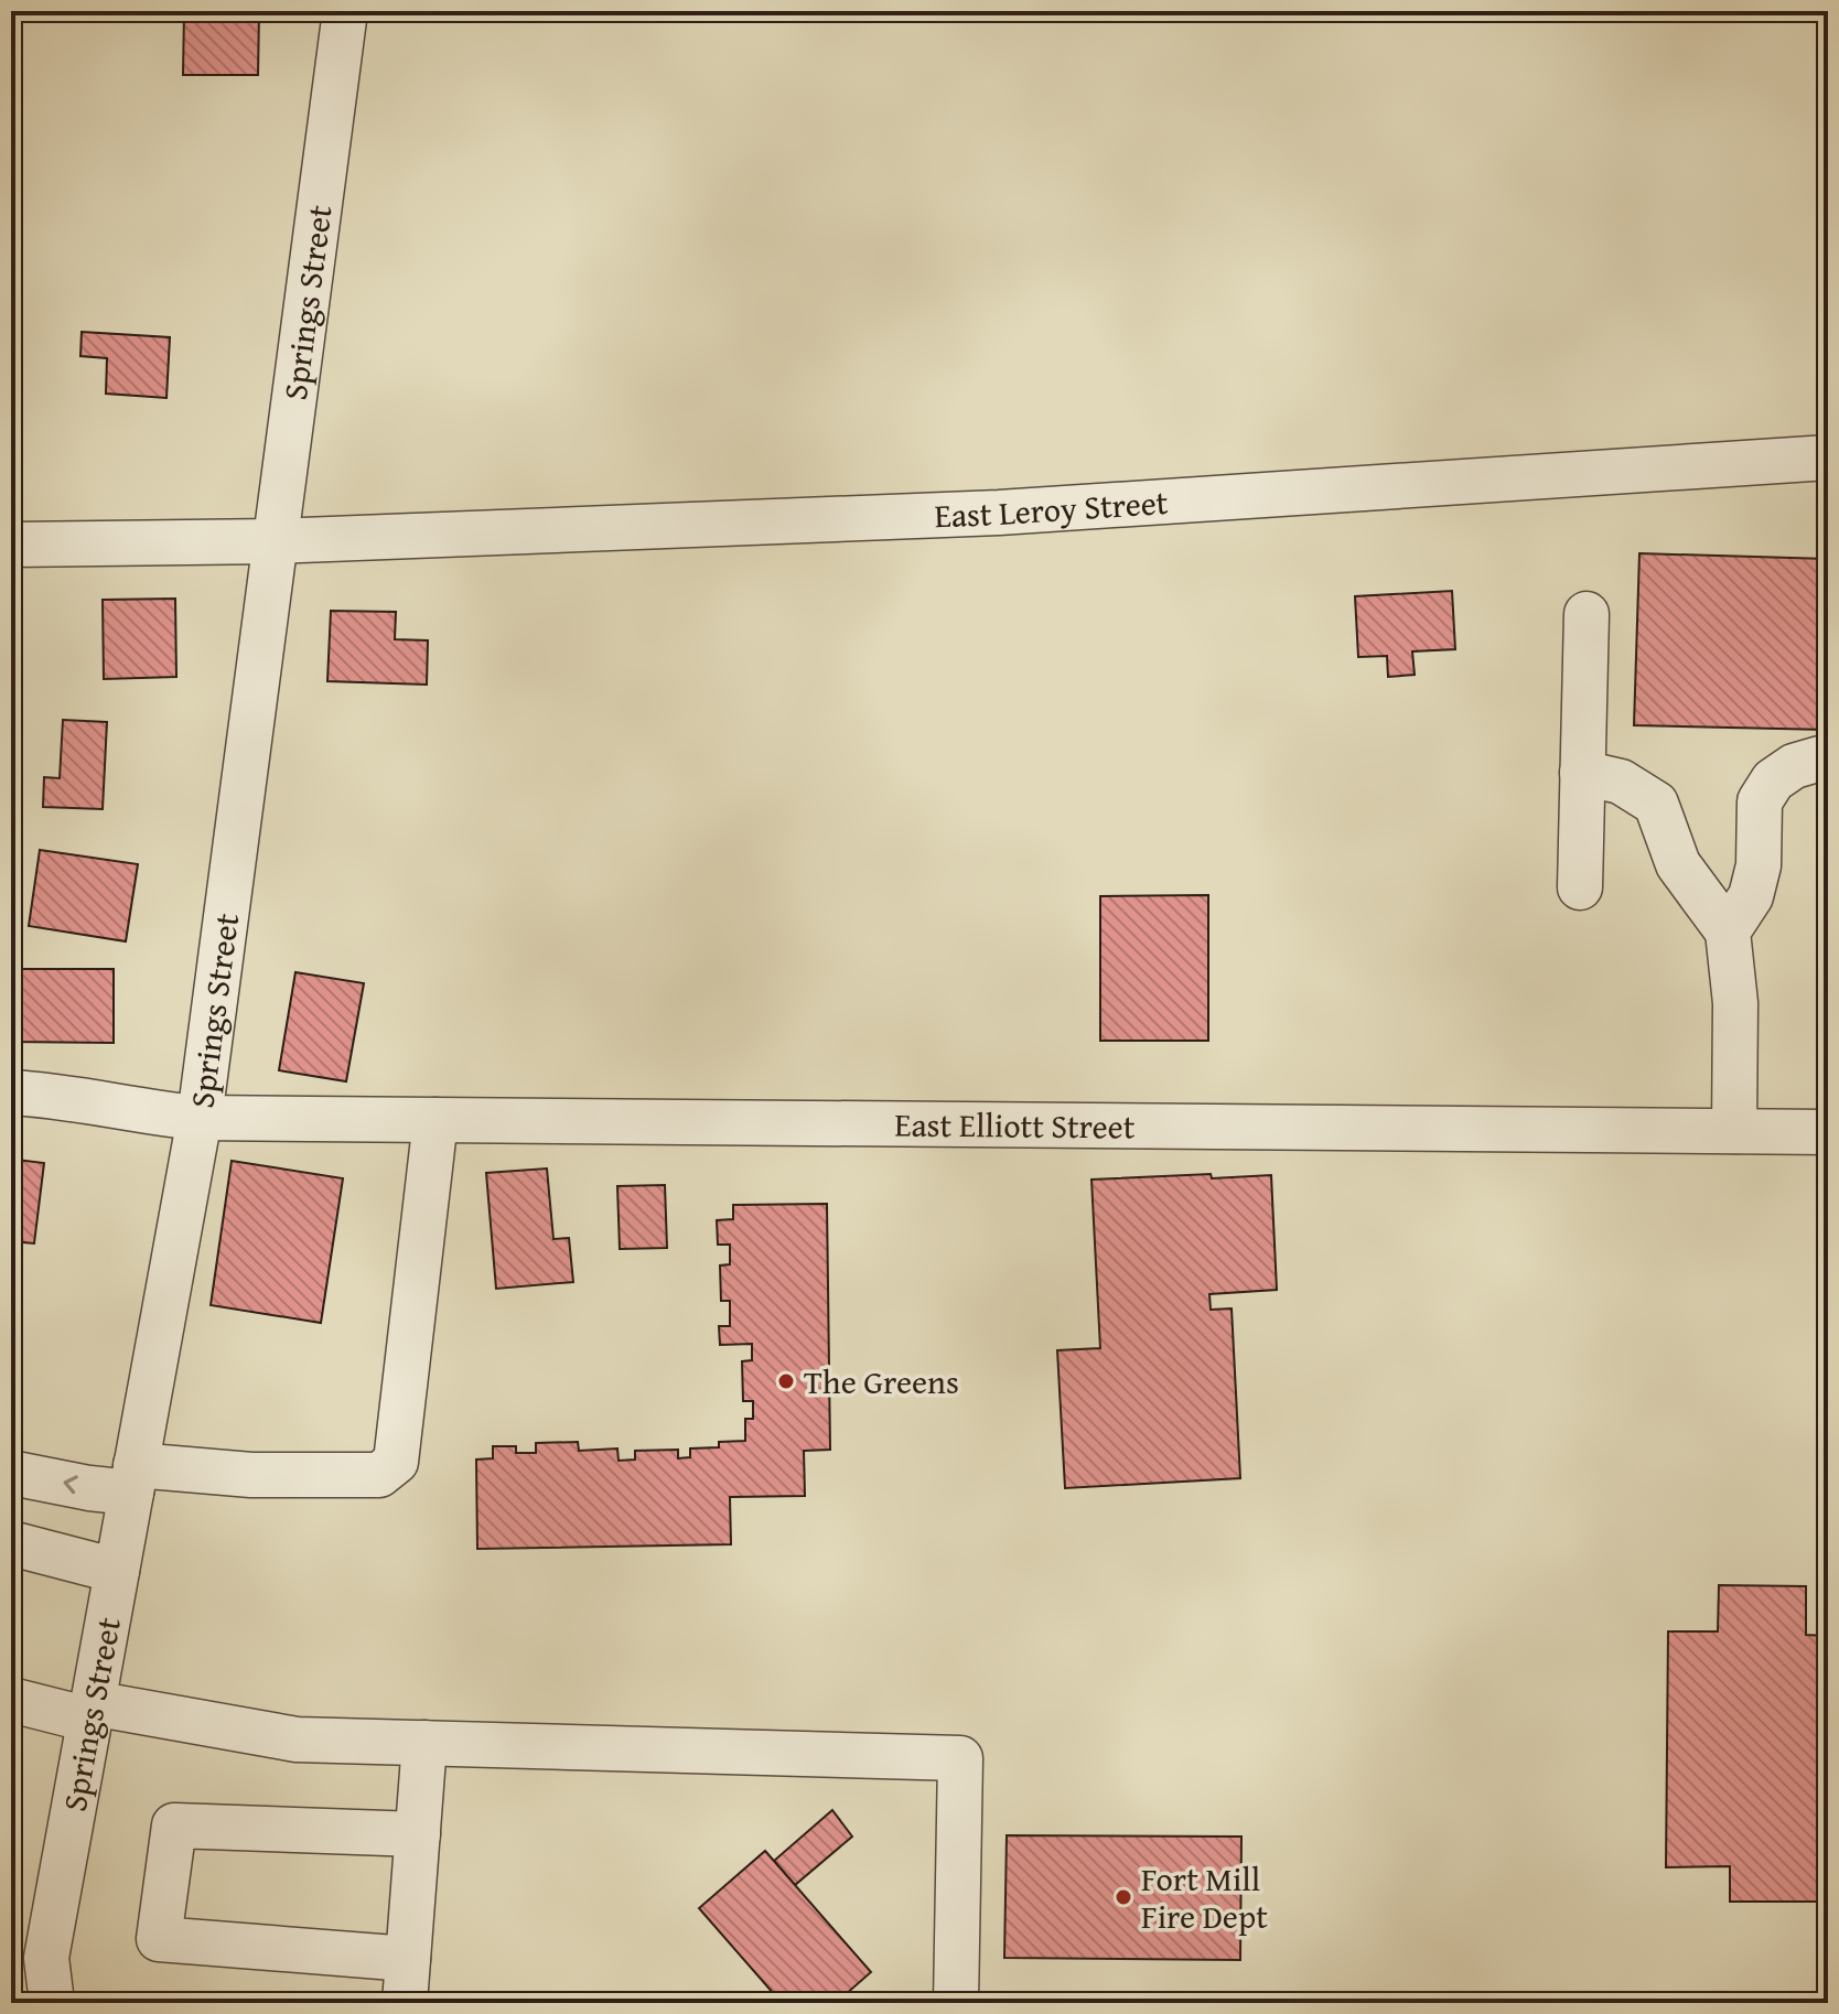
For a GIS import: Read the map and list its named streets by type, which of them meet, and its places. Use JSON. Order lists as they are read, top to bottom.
{
  "streets": {
    "street": ["Springs Street", "East Leroy Street", "East Elliott Street"]
  },
  "crossings": [
    ["Springs Street", "East Leroy Street"],
    ["Springs Street", "East Elliott Street"]
  ],
  "places": ["The Greens", "Fort Mill Fire Dept"]
}
